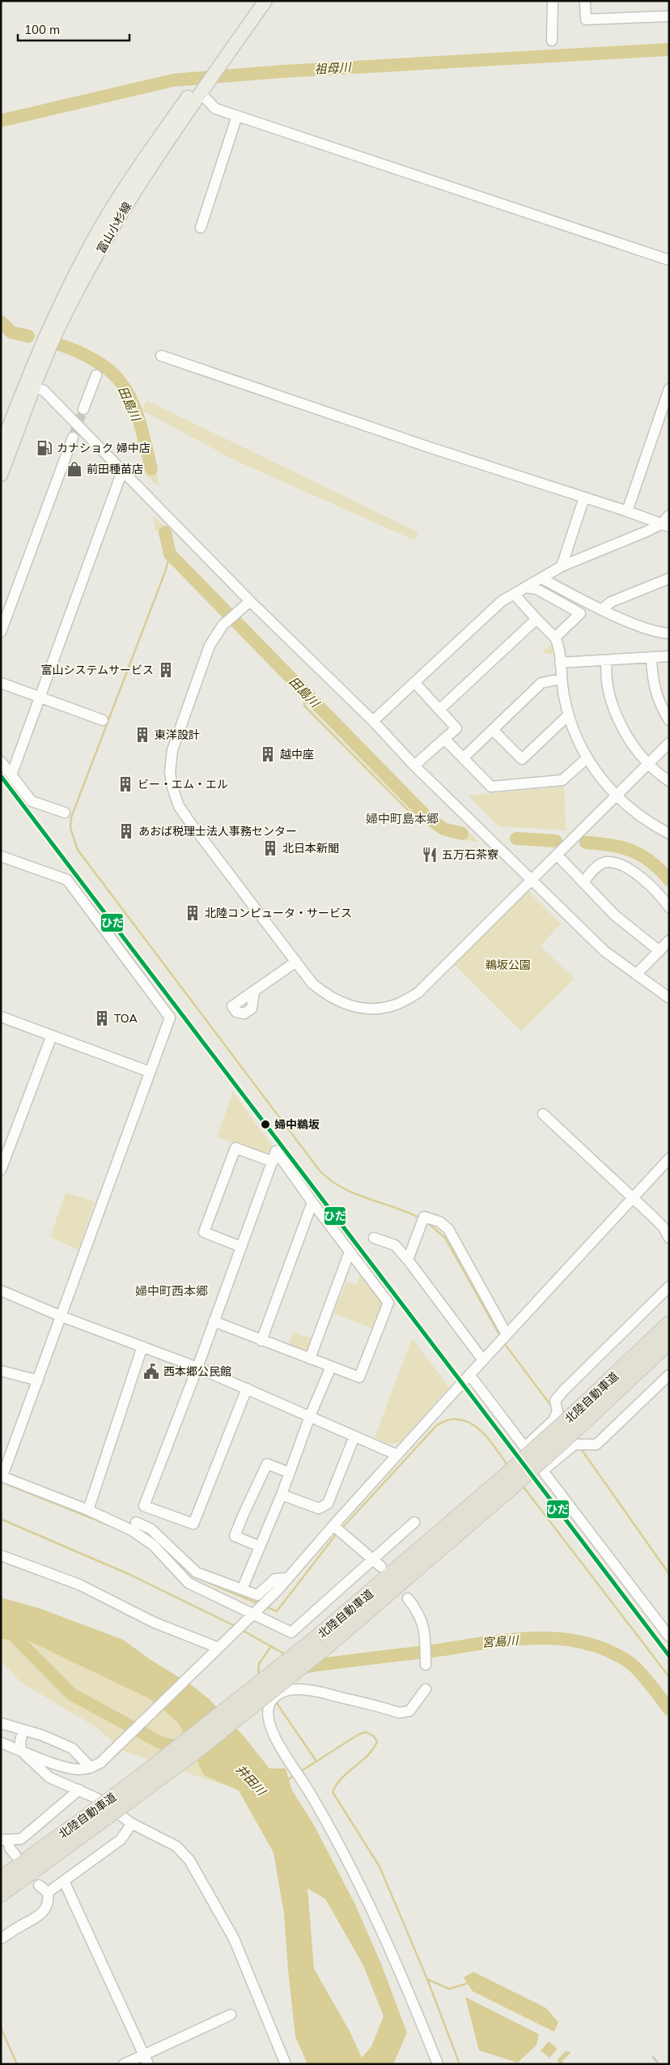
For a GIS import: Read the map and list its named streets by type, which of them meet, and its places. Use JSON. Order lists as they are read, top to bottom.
{
  "streets": {
    "highway": ["北陸自動車道"],
    "main road": ["富山小杉線"]
  },
  "districts": ["婦中町島本郷", "婦中町西本郷"],
  "water": [
    "祖母川",
    "田島川",
    "宮島川",
    "井田川"
  ],
  "parks": ["鵜坂公園"],
  "places": {
    "fuel station": ["カナショク 婦中店"],
    "shop": ["前田種苗店"],
    "building": [
      "富山システムサービス",
      "東洋設計",
      "越中座",
      "ビー・エム・エル",
      "あおば税理士法人事務センター",
      "北日本新聞",
      "北陸コンピュータ・サービス",
      "TOA"
    ],
    "restaurant": ["五万石茶寮"],
    "other": ["婦中鵜坂"],
    "public building": ["西本郷公民館"]
  },
  "lines": ["transit line ひだ"],
  "scale_bar": "100 m"
}
